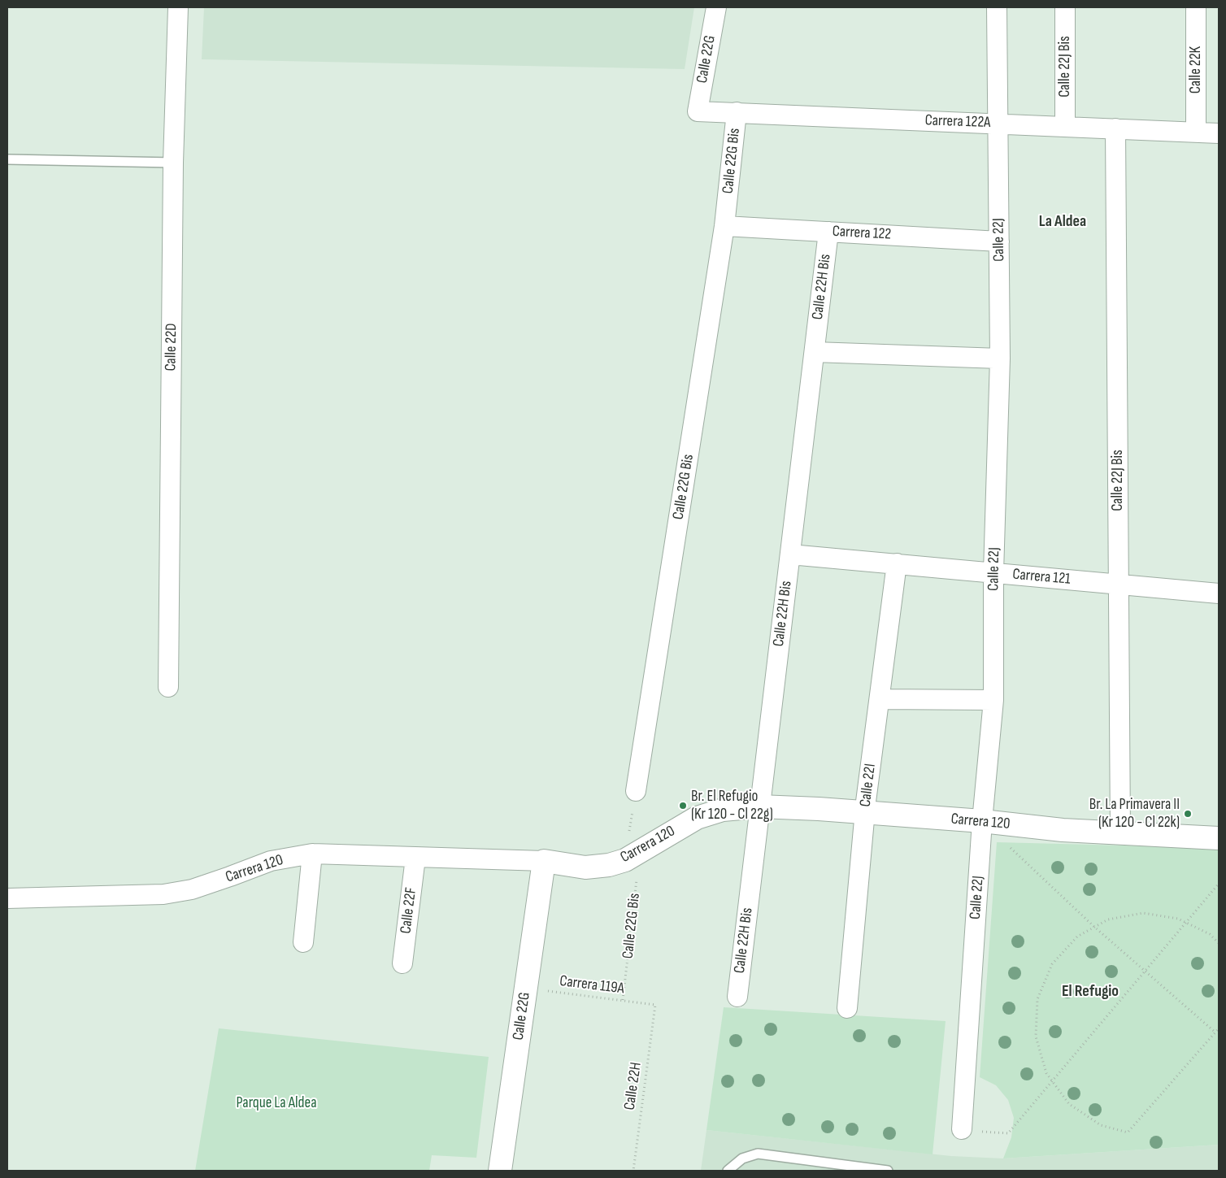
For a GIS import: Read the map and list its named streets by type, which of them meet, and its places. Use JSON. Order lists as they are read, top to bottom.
{
  "streets": {
    "street": [
      "Calle 22G",
      "Calle 22J Bis",
      "Calle 22K",
      "Carrera 122A",
      "Calle 22G Bis",
      "Carrera 122",
      "Calle 22J",
      "Calle 22H Bis",
      "Calle 22D",
      "Carrera 121",
      "Calle 22I",
      "Carrera 120",
      "Calle 22F"
    ],
    "path": ["Carrera 119A", "Calle 22H"]
  },
  "crossings": [
    ["Calle 22G", "Carrera 122A"],
    ["Calle 22G", "Carrera 120"],
    ["Calle 22G", "Carrera 119A"],
    ["Calle 22J Bis", "Carrera 122A"],
    ["Calle 22J Bis", "Carrera 121"],
    ["Calle 22J Bis", "Carrera 120"],
    ["Calle 22K", "Carrera 122A"],
    ["Carrera 122A", "Calle 22G Bis"],
    ["Carrera 122A", "Calle 22J"],
    ["Calle 22G Bis", "Carrera 122"],
    ["Calle 22G Bis", "Carrera 120"],
    ["Calle 22G Bis", "Carrera 119A"],
    ["Carrera 122", "Calle 22J"],
    ["Carrera 122", "Calle 22H Bis"],
    ["Calle 22J", "Carrera 121"],
    ["Calle 22J", "Carrera 120"],
    ["Calle 22H Bis", "Carrera 121"],
    ["Calle 22H Bis", "Carrera 120"],
    ["Carrera 121", "Calle 22I"],
    ["Calle 22I", "Carrera 120"],
    ["Carrera 120", "Calle 22F"],
    ["Carrera 119A", "Calle 22H"]
  ],
  "districts": ["La Aldea", "El Refugio"],
  "parks": ["Parque La Aldea"],
  "places": ["Br. El Refugio (Kr 120 - Cl 22g)", "Br. La Primavera II (Kr 120 - Cl 22k)"]
}
